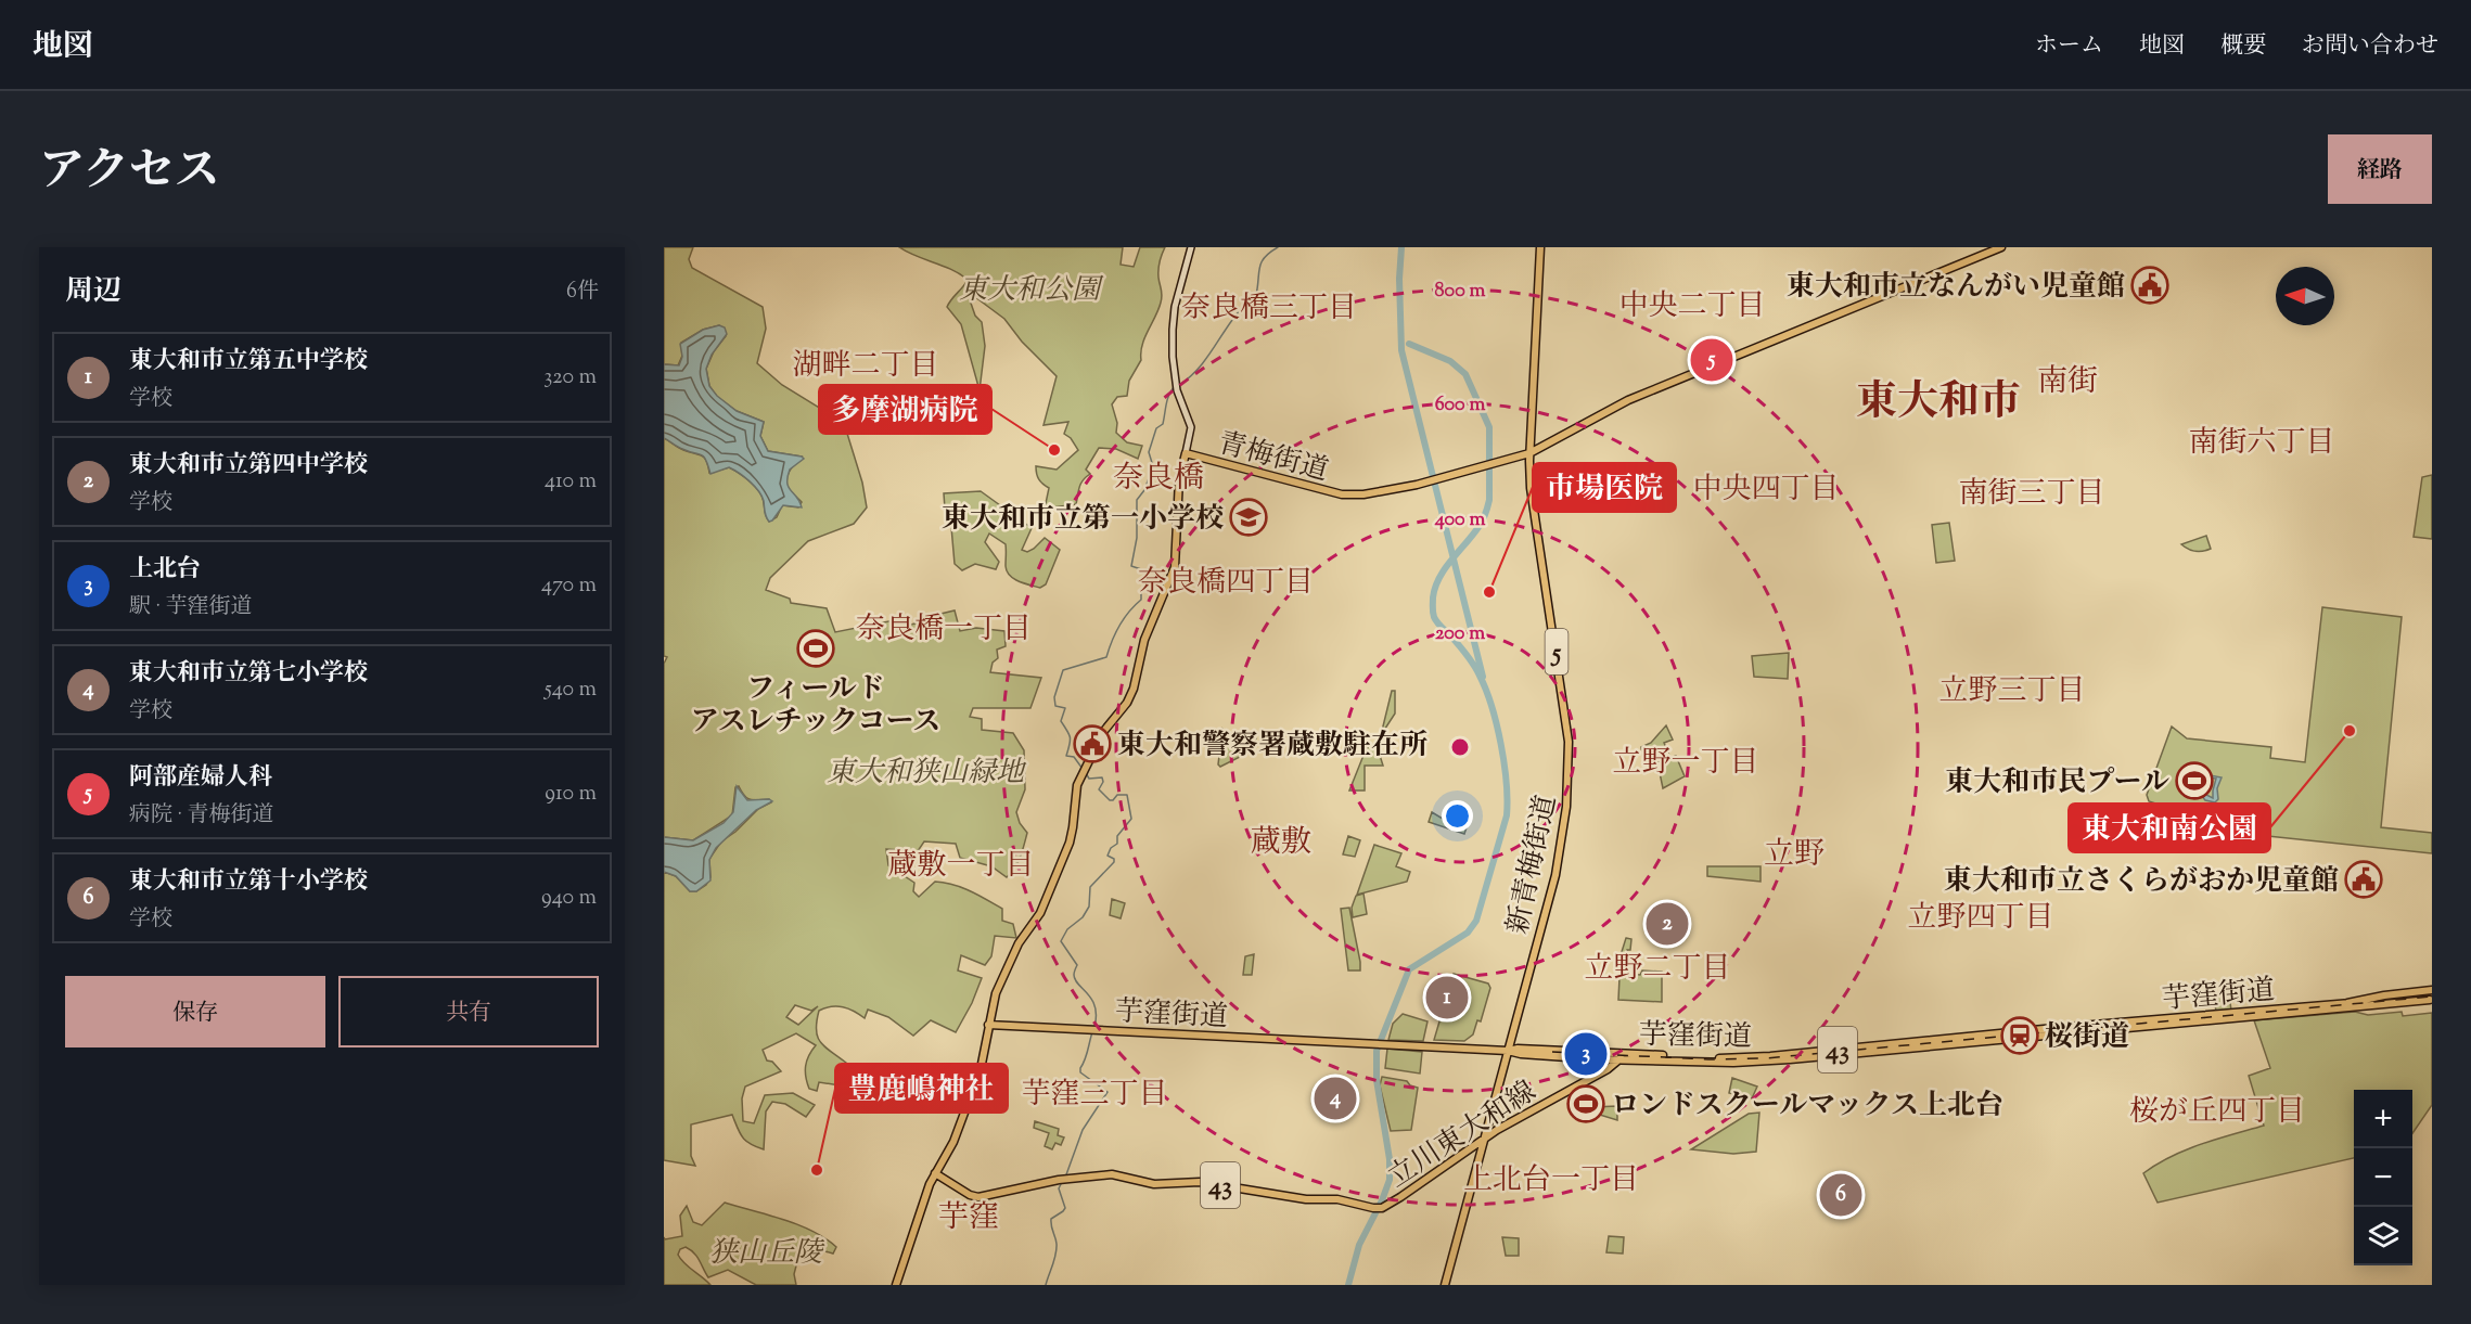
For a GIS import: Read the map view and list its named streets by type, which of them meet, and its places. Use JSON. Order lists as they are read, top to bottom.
{
  "streets": {
    "main road": [
      "青梅街道",
      "5",
      "新青梅街道",
      "芋窪街道",
      "43",
      "立川東大和線"
    ]
  },
  "crossings": [
    ["青梅街道", "新青梅街道"],
    ["青梅街道", "芋窪街道"],
    ["青梅街道", "立川東大和線"],
    ["新青梅街道", "芋窪街道"],
    ["新青梅街道", "立川東大和線"],
    ["芋窪街道", "立川東大和線"]
  ],
  "districts": [
    "中央二丁目",
    "奈良橋三丁目",
    "湖畔二丁目",
    "南街",
    "東大和市",
    "南街六丁目",
    "奈良橋",
    "中央四丁目",
    "南街三丁目",
    "奈良橋四丁目",
    "奈良橋一丁目",
    "立野三丁目",
    "立野一丁目",
    "蔵敷",
    "立野",
    "蔵敷一丁目",
    "立野四丁目",
    "立野二丁目",
    "芋窪三丁目",
    "桜が丘四丁目",
    "上北台一丁目",
    "芋窪"
  ],
  "parks": ["東大和公園", "東大和狭山緑地", "狭山丘陵"],
  "places": {
    "public building": ["東大和市立なんがい児童館", "東大和警察署蔵敷駐在所", "東大和市立さくらがおか児童館"],
    "other": [
      "多摩湖病院",
      "市場医院",
      "東大和南公園",
      "豊鹿嶋神社"
    ],
    "school or university": ["東大和市立第一小学校"],
    "sports": ["フィールド アスレチックコース", "東大和市民プール", "ロンドスクールマックス上北台"],
    "station": ["桜街道"]
  },
  "north": "left",
  "page": {
    "header": "地図",
    "nav": [
      "ホーム",
      "地図",
      "概要",
      "お問い合わせ"
    ],
    "title": "アクセス",
    "buttons": [
      "経路",
      ["保存", "共有"]
    ],
    "heading": ["周辺", "6件"],
    "list": [
      {
        "mark": "1",
        "name": "東大和市立第五中学校",
        "note": "学校",
        "value": "320 m"
      },
      {
        "mark": "2",
        "name": "東大和市立第四中学校",
        "note": "学校",
        "value": "410 m"
      },
      {
        "mark": "3",
        "name": "上北台",
        "note": "駅 · 芋窪街道",
        "value": "470 m"
      },
      {
        "mark": "4",
        "name": "東大和市立第七小学校",
        "note": "学校",
        "value": "540 m"
      },
      {
        "mark": "5",
        "name": "阿部産婦人科",
        "note": "病院 · 青梅街道",
        "value": "910 m"
      },
      {
        "mark": "6",
        "name": "東大和市立第十小学校",
        "note": "学校",
        "value": "940 m"
      }
    ],
    "pins": [
      "5",
      "2",
      "1",
      "3",
      "4",
      "6"
    ],
    "map_buttons": ["+", "−"]
  },
  "rings": [
    "800 m",
    "600 m",
    "400 m",
    "200 m"
  ]
}
